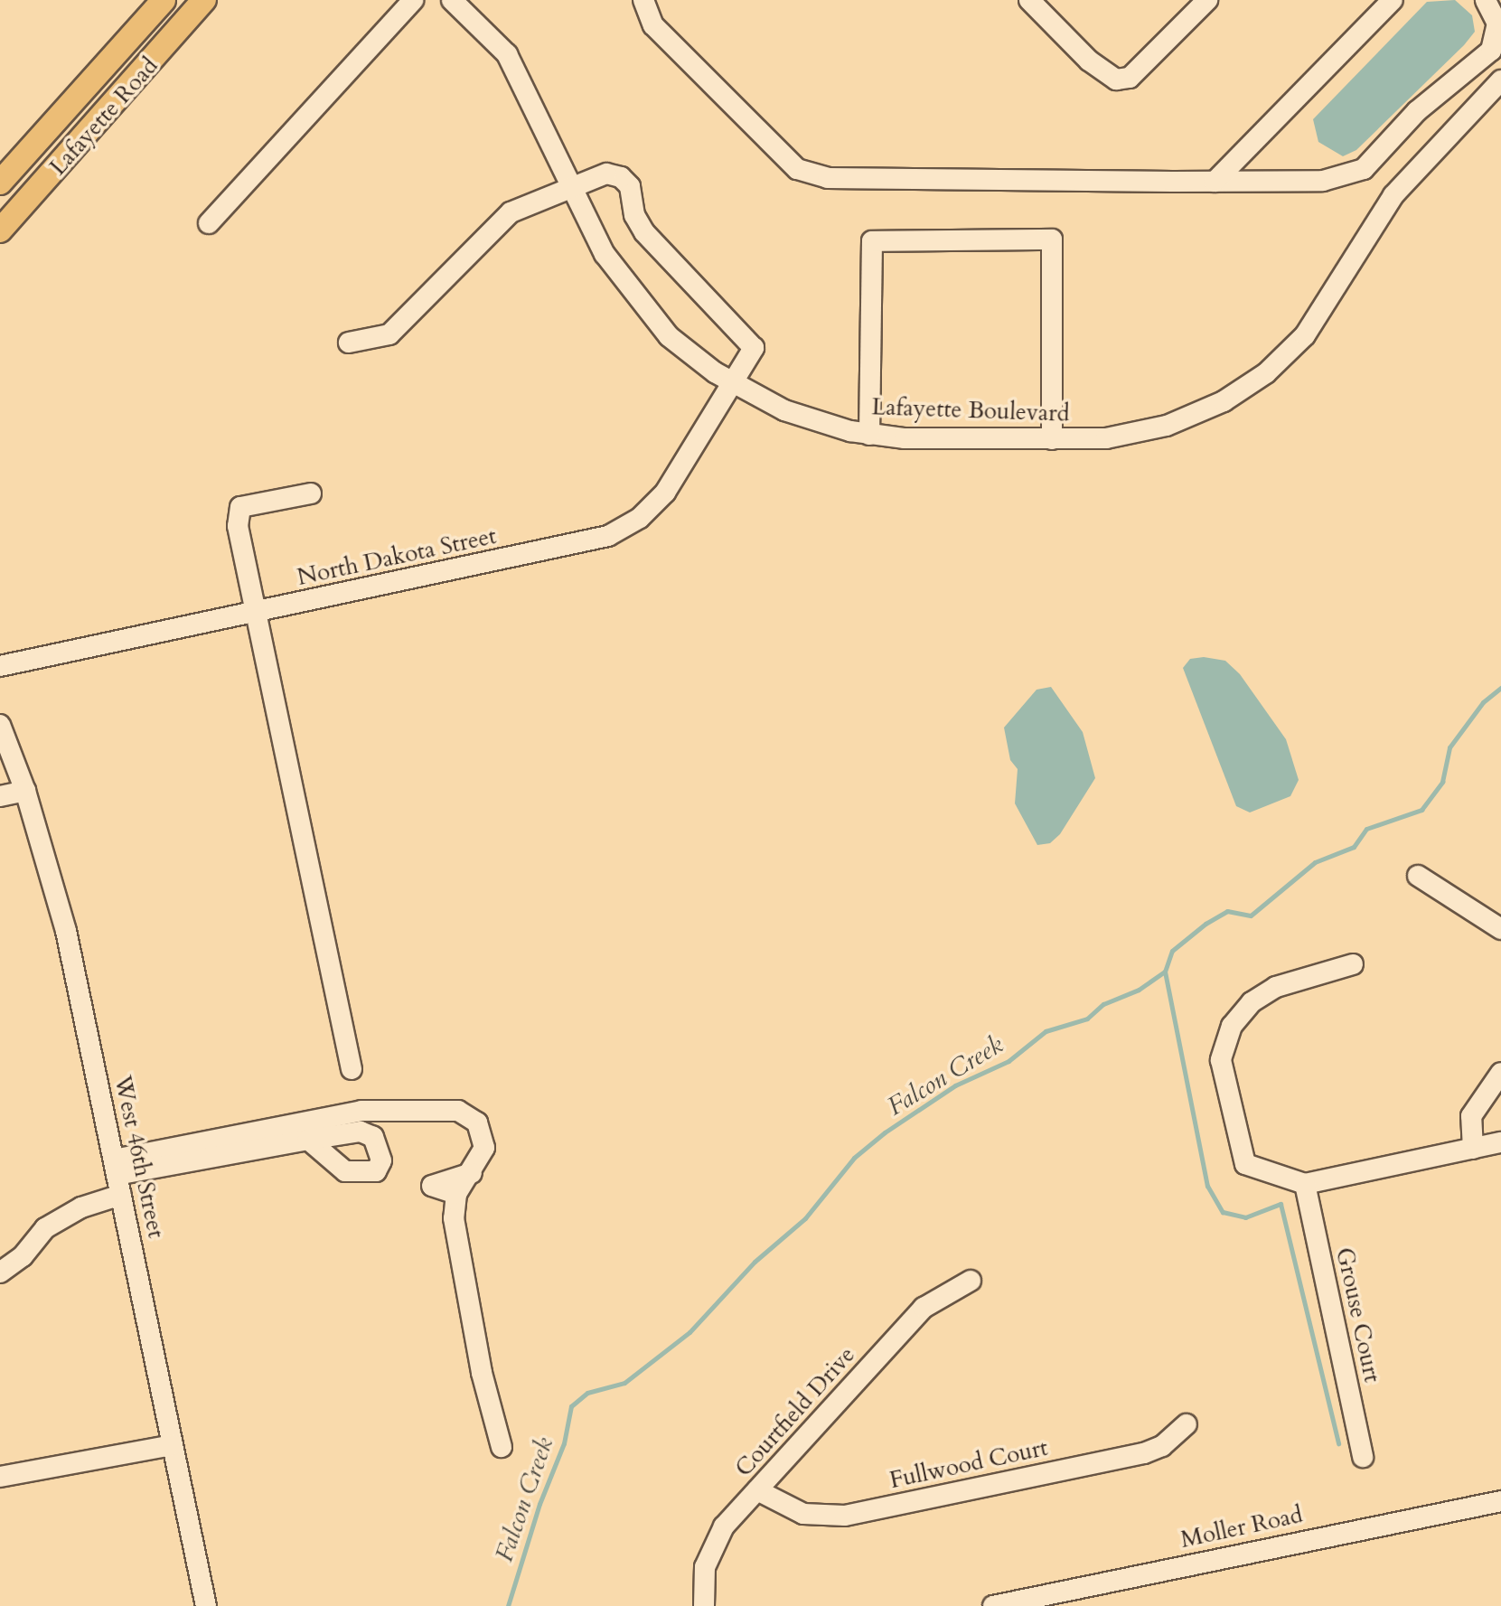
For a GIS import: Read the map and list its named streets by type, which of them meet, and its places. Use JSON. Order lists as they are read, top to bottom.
{
  "streets": {
    "main road": ["Lafayette Road"],
    "street": [
      "Lafayette Boulevard",
      "North Dakota Street",
      "West 46th Street",
      "Grouse Court",
      "Courtfield Drive",
      "Fullwood Court",
      "Moller Road"
    ]
  },
  "crossings": [
    ["Lafayette Boulevard", "North Dakota Street"],
    ["Courtfield Drive", "Fullwood Court"]
  ],
  "water": ["Falcon Creek"]
}
